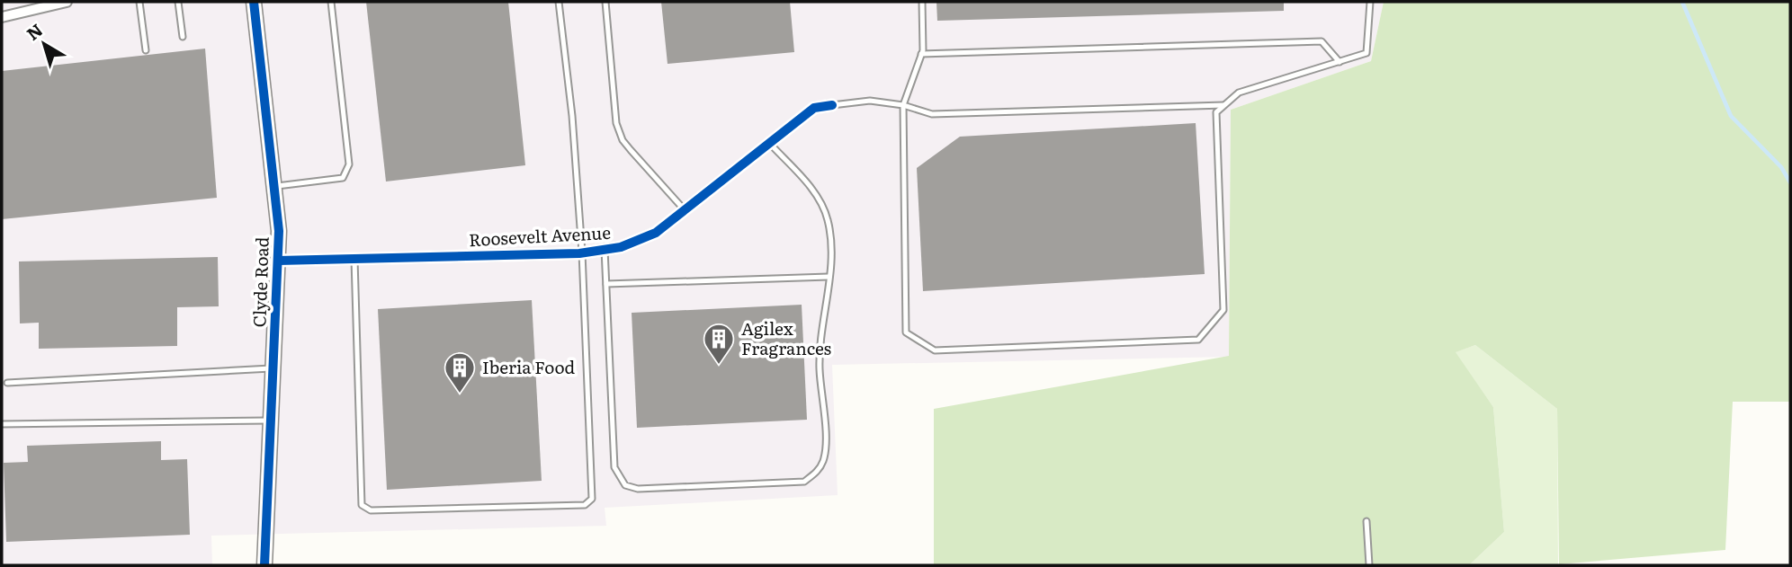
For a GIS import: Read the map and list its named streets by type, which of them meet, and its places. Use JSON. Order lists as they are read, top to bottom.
{
  "streets": {
    "street": ["Roosevelt Avenue", "Clyde Road"]
  },
  "crossings": [
    ["Roosevelt Avenue", "Clyde Road"]
  ],
  "places": {
    "building": ["Agilex Fragrances", "Iberia Food"]
  },
  "north": "top left"
}
